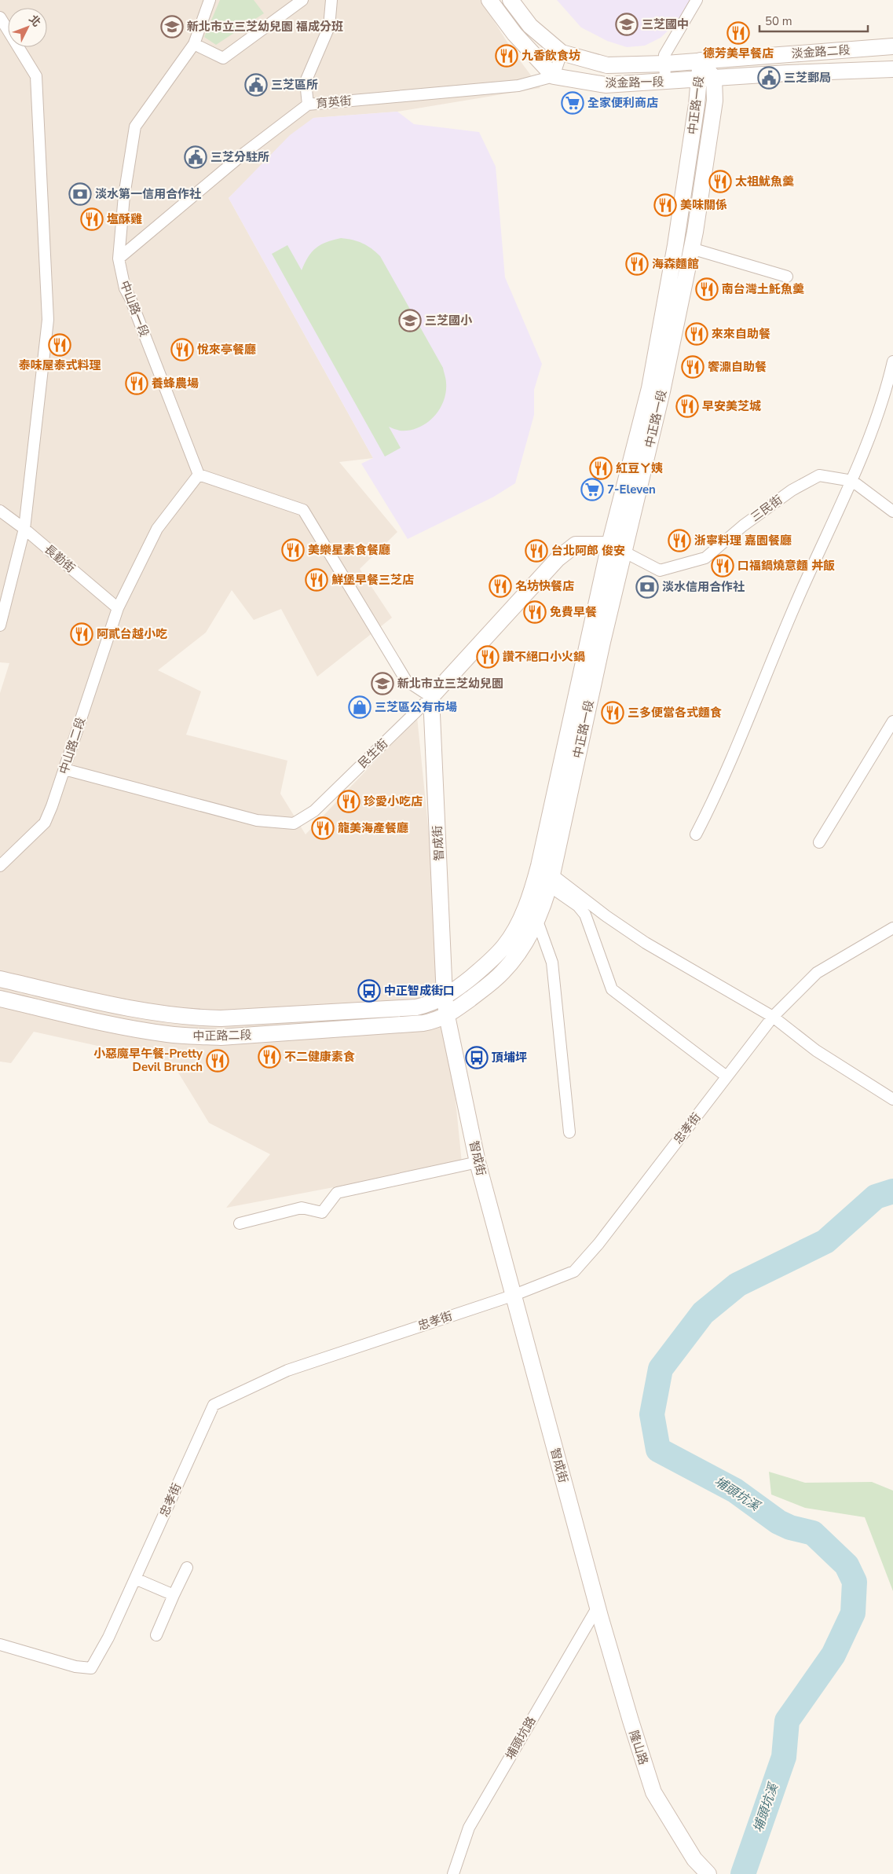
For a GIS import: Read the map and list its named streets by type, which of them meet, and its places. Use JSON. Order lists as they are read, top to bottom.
{
  "streets": {
    "main road": [
      "淡金路二段",
      "淡金路一段",
      "中正路一段",
      "民生街",
      "智成街",
      "中正路二段",
      "隆山路"
    ],
    "street": [
      "育英街",
      "中山路一段",
      "三民街",
      "長勤街",
      "中山路二段",
      "忠孝街",
      "埔頭坑路"
    ]
  },
  "crossings": [
    ["淡金路二段", "淡金路一段"],
    ["淡金路二段", "中正路一段"],
    ["淡金路一段", "育英街"],
    ["淡金路一段", "中正路一段"],
    ["育英街", "中山路一段"],
    ["中正路一段", "三民街"],
    ["中正路一段", "民生街"],
    ["中正路一段", "智成街"],
    ["中正路一段", "中正路二段"],
    ["三民街", "民生街"],
    ["長勤街", "中山路二段"],
    ["中山路二段", "民生街"],
    ["民生街", "智成街"],
    ["智成街", "中正路二段"],
    ["智成街", "忠孝街"],
    ["智成街", "埔頭坑路"],
    ["智成街", "隆山路"],
    ["埔頭坑路", "隆山路"]
  ],
  "water": ["埔頭坑溪"],
  "places": {
    "school or university": [
      "三芝國中",
      "新北市立三芝幼兒園 福成分班",
      "三芝國小",
      "新北市立三芝幼兒園"
    ],
    "restaurant": [
      "德芳美早餐店",
      "九香飲食坊",
      "太祖魷魚羹",
      "美味關係",
      "塩酥雞",
      "海森麵館",
      "南台灣土魠魚羹",
      "來來自助餐",
      "泰味屋泰式料理",
      "悅來亭餐廳",
      "饗濎自助餐",
      "養蜂農場",
      "早安美芝城",
      "紅豆ㄚ姨",
      "浙寧料理 嘉園餐廳",
      "美樂星素食餐廳",
      "台北阿郎 俊安",
      "口福鍋燒意麵 丼飯",
      "鮮堡早餐三芝店",
      "名坊快餐店",
      "免費早餐",
      "阿貳台越小吃",
      "讚不絕口小火鍋",
      "三多便當各式麵食",
      "珍愛小吃店",
      "龍美海產餐廳",
      "不二健康素食",
      "小惡魔早午餐-Pretty Devil Brunch"
    ],
    "public building": ["三芝郵局", "三芝區所", "三芝分駐所"],
    "supermarket": ["全家便利商店", "7-Eleven"],
    "bank": ["淡水第一信用合作社", "淡水信用合作社"],
    "shop": ["三芝區公有市場"],
    "bus stop": ["中正智成街口", "頂埔坪"]
  },
  "scale_bar": "50 m",
  "north": "top right"
}
